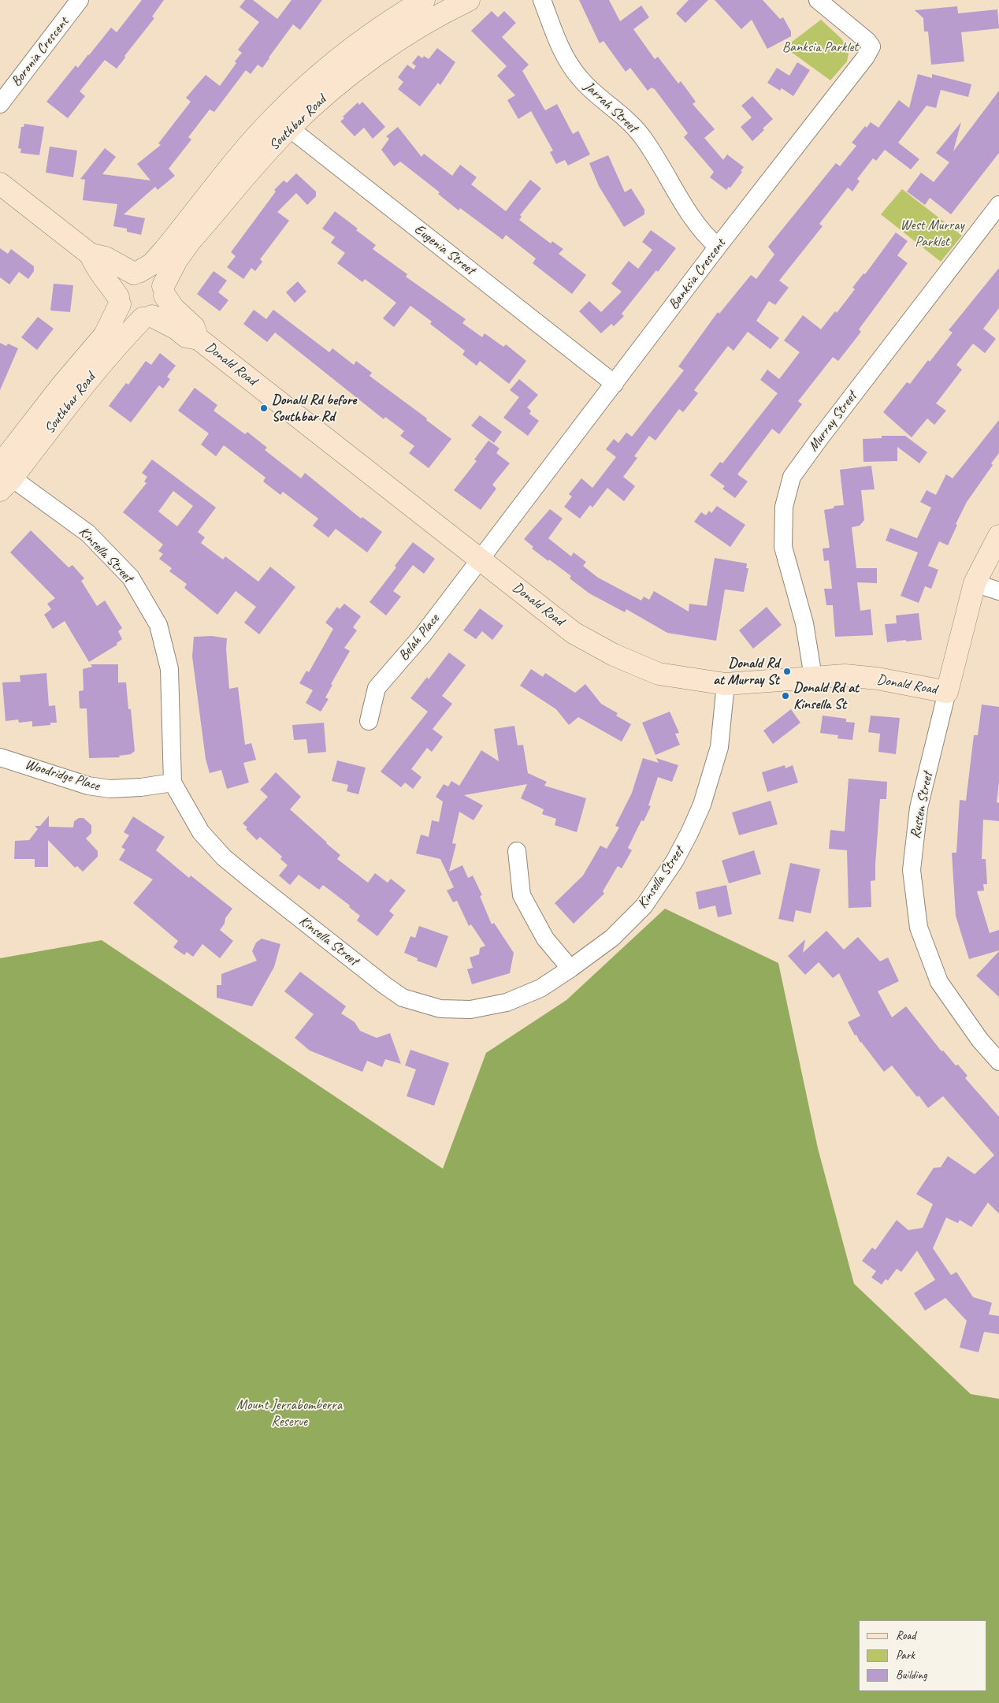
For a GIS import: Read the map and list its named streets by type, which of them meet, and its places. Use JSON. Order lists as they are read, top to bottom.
{
  "streets": {
    "street": [
      "Boronia Crescent",
      "Jarrah Street",
      "Southbar Road",
      "Eugenia Street",
      "Banksia Crescent",
      "Donald Road",
      "Murray Street",
      "Kinsella Street",
      "Belah Place",
      "Woodridge Place",
      "Rusten Street"
    ]
  },
  "crossings": [
    ["Jarrah Street", "Banksia Crescent"],
    ["Southbar Road", "Eugenia Street"],
    ["Southbar Road", "Donald Road"],
    ["Southbar Road", "Kinsella Street"],
    ["Eugenia Street", "Banksia Crescent"],
    ["Banksia Crescent", "Donald Road"],
    ["Banksia Crescent", "Belah Place"],
    ["Donald Road", "Murray Street"],
    ["Donald Road", "Kinsella Street"],
    ["Donald Road", "Belah Place"],
    ["Donald Road", "Rusten Street"],
    ["Kinsella Street", "Woodridge Place"]
  ],
  "parks": ["Banksia Parklet", "West Murray Parklet", "Mount Jerrabomberra Reserve"],
  "places": ["Donald Rd before Southbar Rd", "Donald Rd at Murray St", "Donald Rd at Kinsella St"],
  "legend": ["Road", "Park", "Building"]
}
